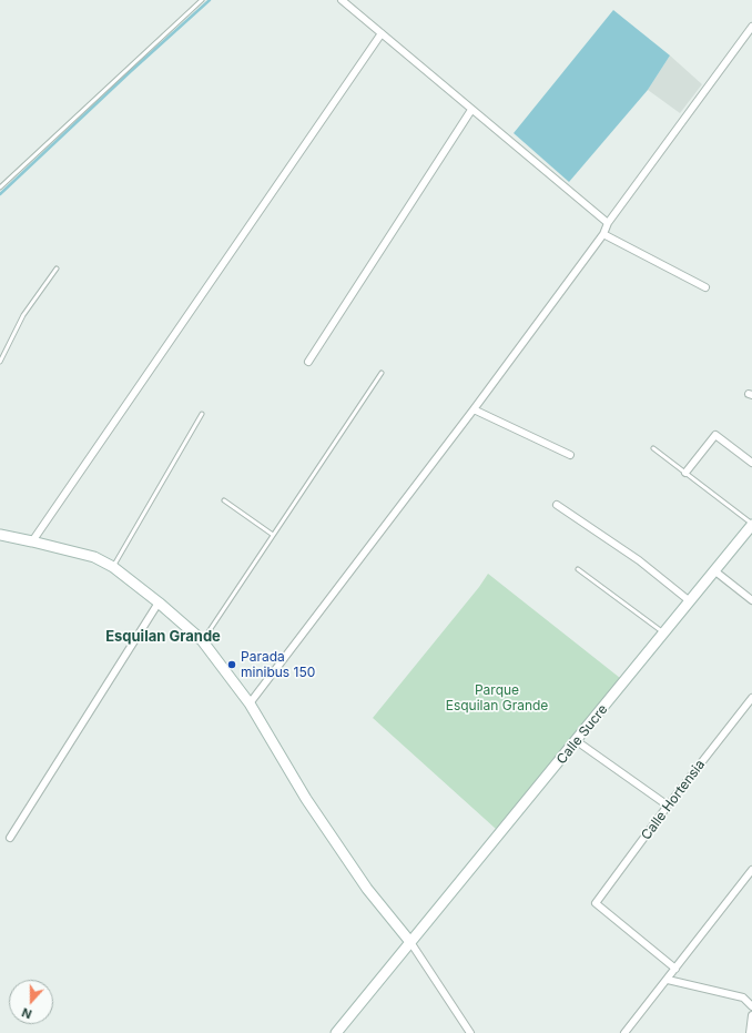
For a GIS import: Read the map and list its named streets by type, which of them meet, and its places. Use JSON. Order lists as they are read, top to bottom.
{
  "streets": {
    "street": ["Calle Sucre", "Calle Hortensia"]
  },
  "districts": ["Esquilan Grande"],
  "parks": ["Parque Esquilan Grande"],
  "places": ["Parada minibus 150"],
  "north": "bottom"
}
